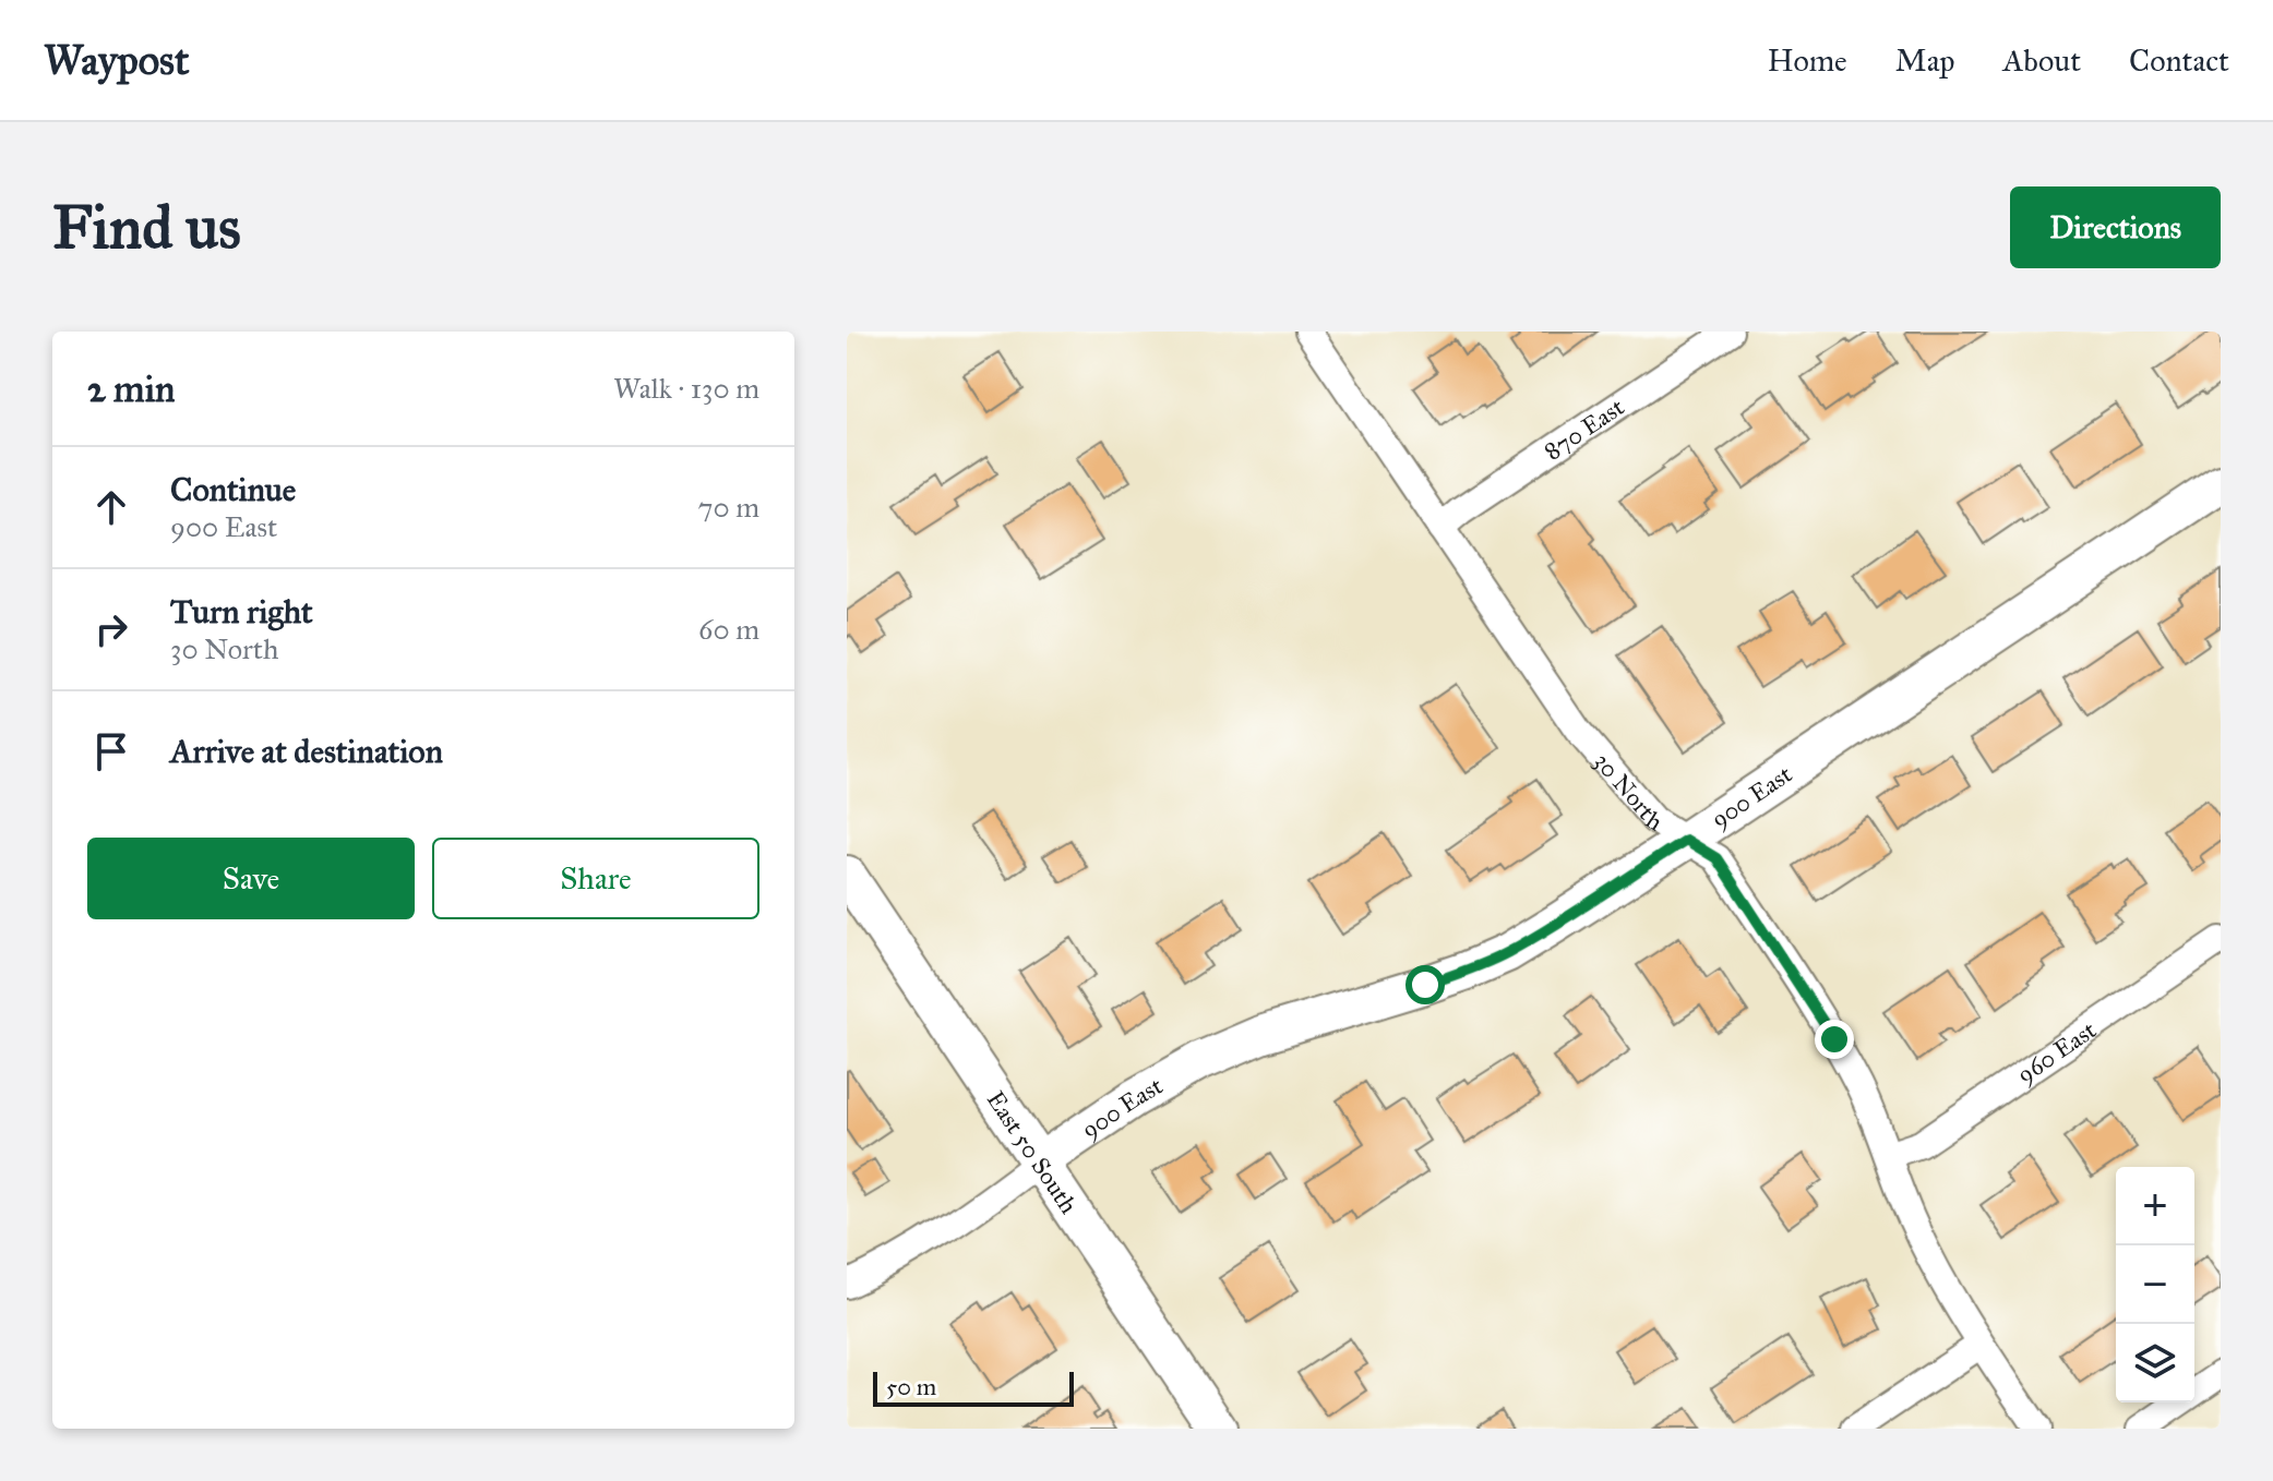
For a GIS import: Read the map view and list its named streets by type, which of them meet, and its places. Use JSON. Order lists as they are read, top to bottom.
{
  "streets": {
    "street": [
      "870 East",
      "30 North",
      "900 East",
      "960 East",
      "East 50 South"
    ]
  },
  "crossings": [
    ["870 East", "30 North"],
    ["30 North", "900 East"],
    ["30 North", "960 East"],
    ["900 East", "East 50 South"]
  ],
  "scale_bar": "50 m",
  "page": {
    "header": "Waypost",
    "nav": [
      "Home",
      "Map",
      "About",
      "Contact"
    ],
    "buttons": [
      "Directions",
      ["Save", "Share"]
    ],
    "title": "Find us",
    "heading": ["2 min", "Walk · 130 m"],
    "list": [
      ["Continue", "900 East", "70 m"],
      ["Turn right", "30 North", "60 m"],
      "Arrive at destination"
    ],
    "map_buttons": ["+", "−"],
    "scale": "50 m"
  }
}
